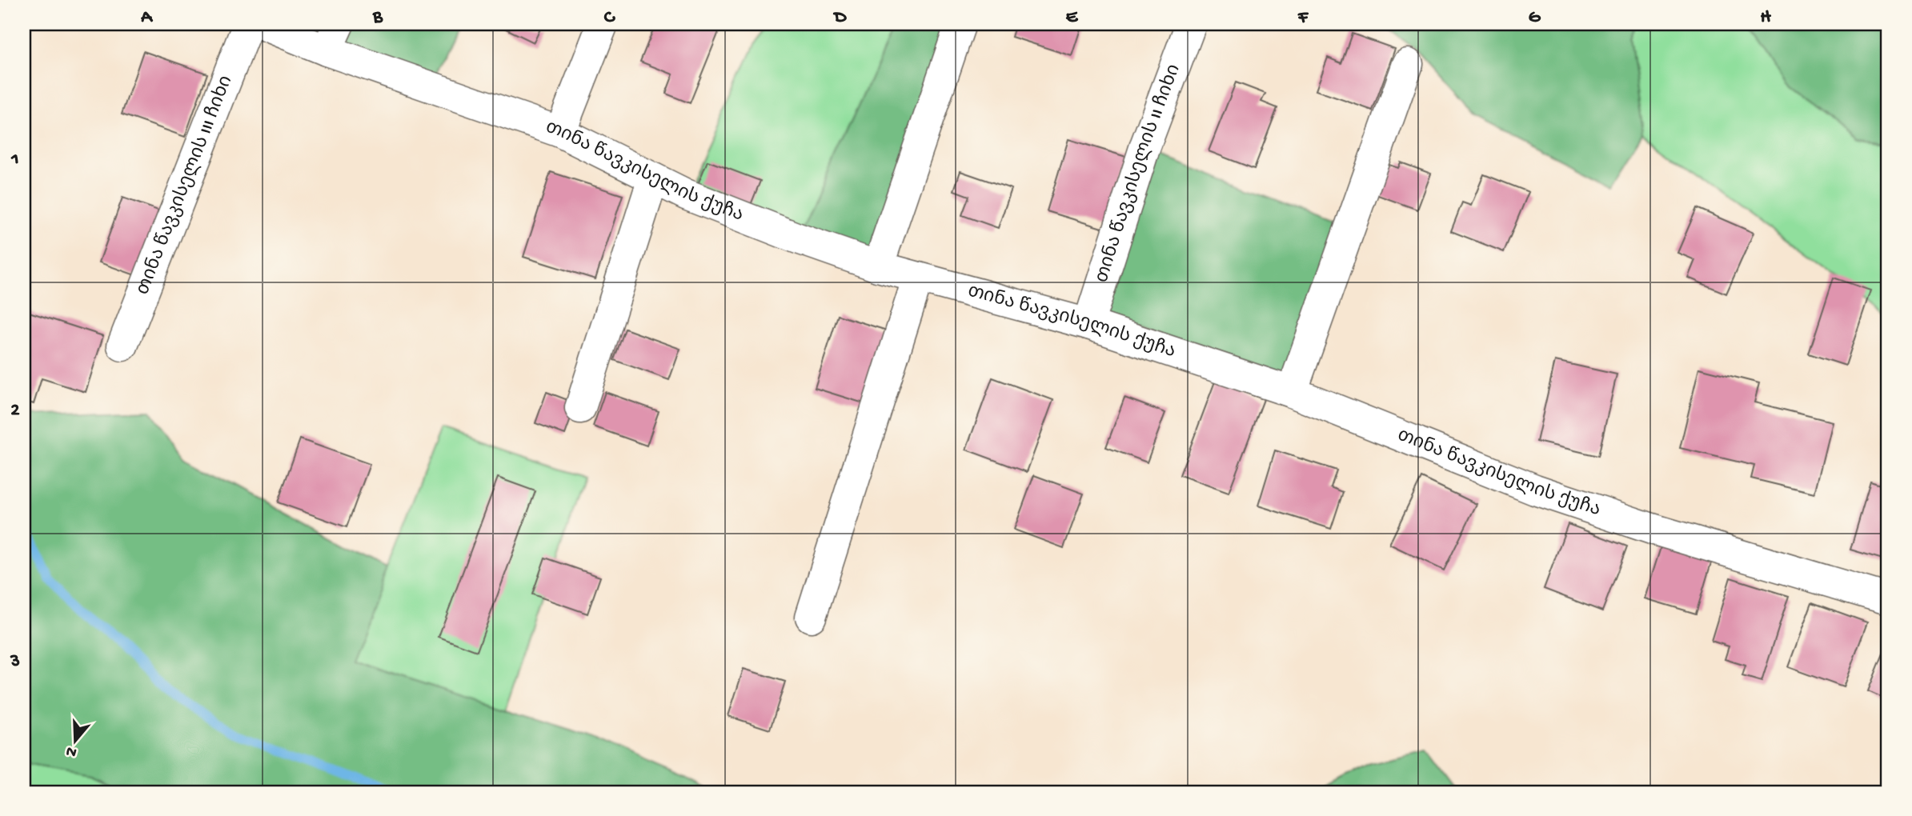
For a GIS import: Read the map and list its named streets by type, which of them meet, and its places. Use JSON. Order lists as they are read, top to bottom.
{
  "streets": {
    "street": ["თინა წავკისელის ქუჩა", "თინა წავკისელის II ჩიხი", "თინა წავკისელის III ჩიხი"]
  },
  "crossings": [
    ["თინა წავკისელის ქუჩა", "თინა წავკისელის II ჩიხი"]
  ],
  "north": "bottom",
  "grid": {
    "columns": [
      "A",
      "B",
      "C",
      "D",
      "E",
      "F",
      "G",
      "H"
    ],
    "rows": ["1", "2", "3"]
  }
}
